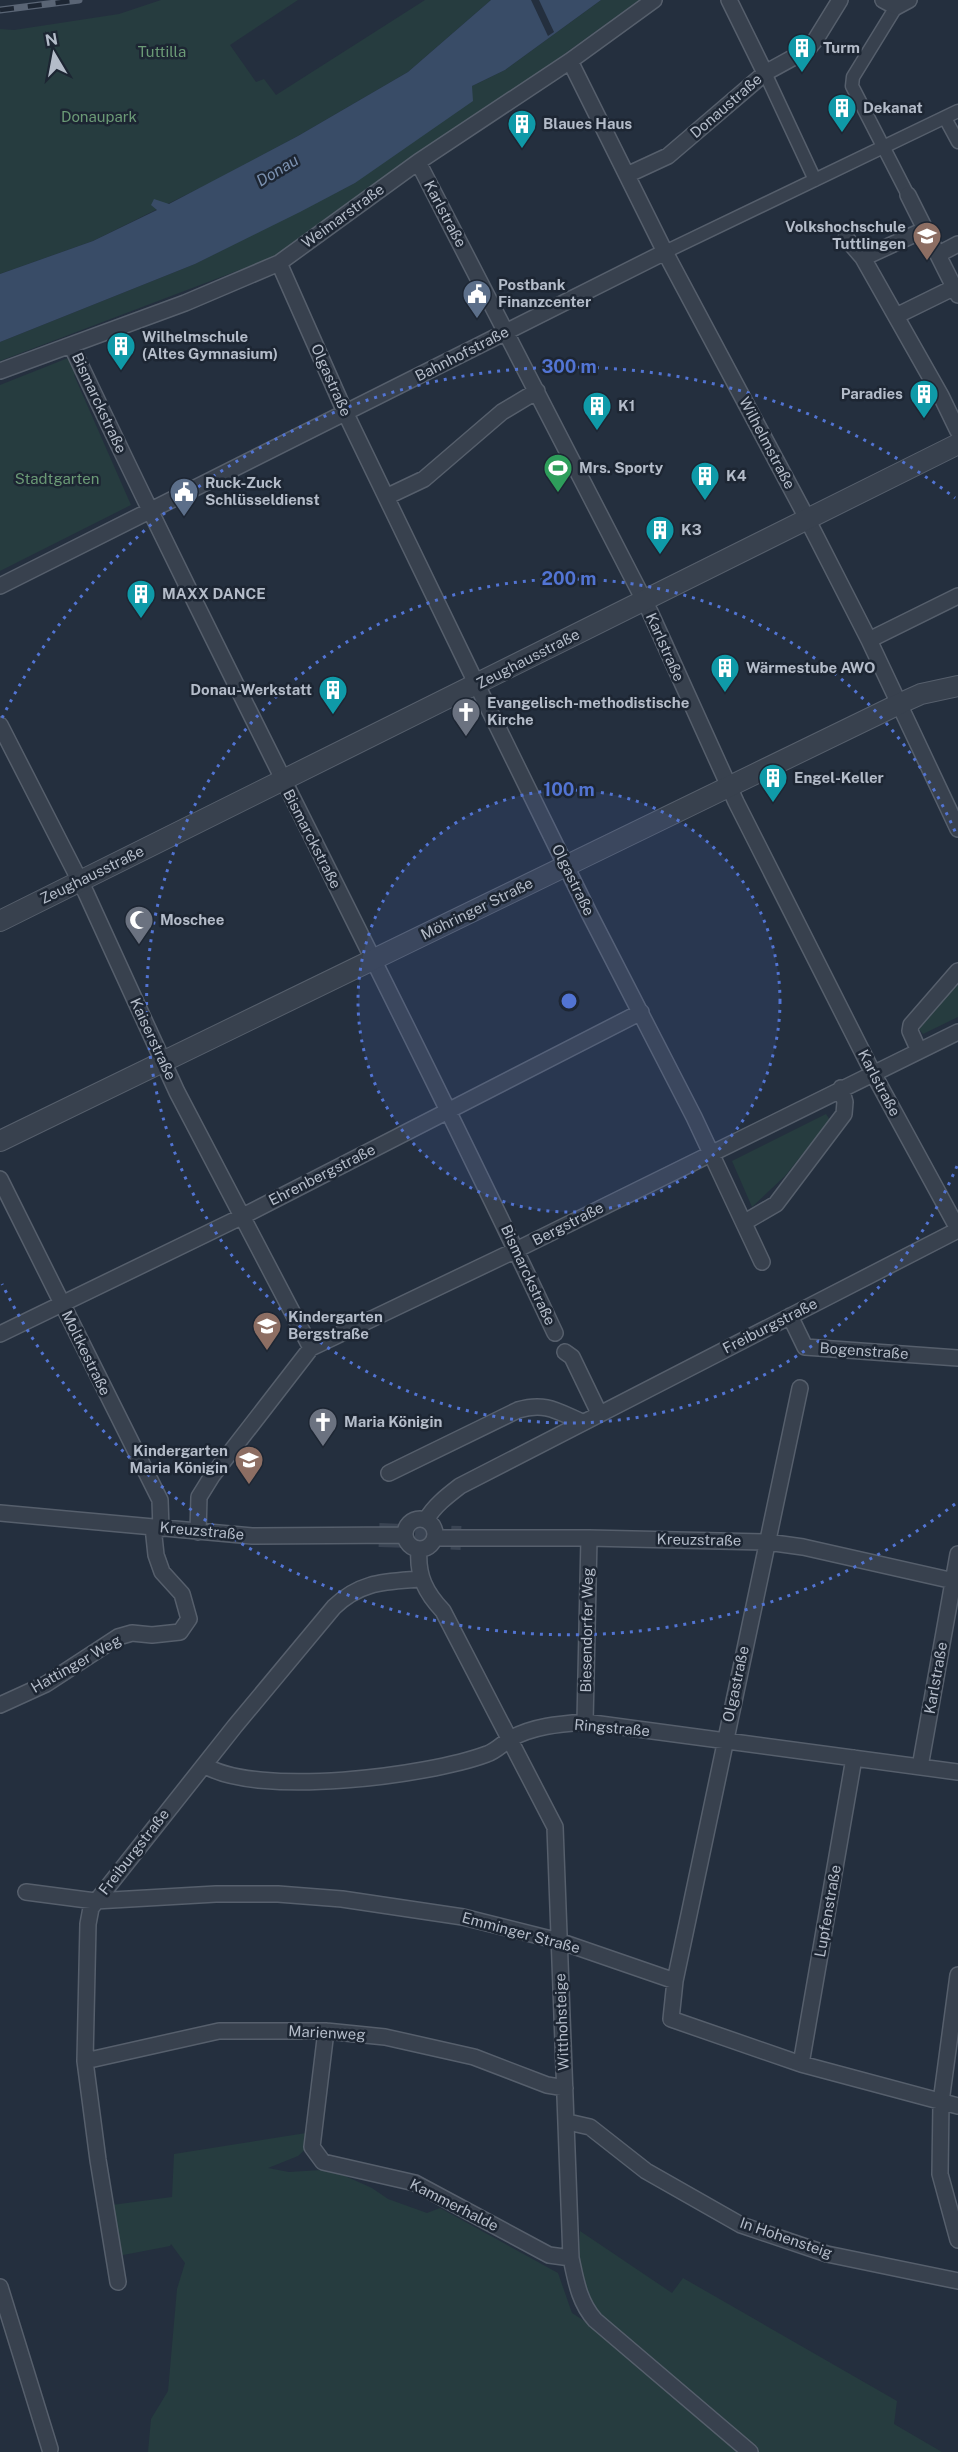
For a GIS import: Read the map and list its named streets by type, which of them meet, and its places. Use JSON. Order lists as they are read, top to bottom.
{
  "streets": {
    "street": [
      "Donaustraße",
      "Karlstraße",
      "Weimarstraße",
      "Bahnhofstraße",
      "Olgastraße",
      "Bismarckstraße",
      "Wilhelmstraße",
      "Zeughausstraße",
      "Möhringer Straße",
      "Kaiserstraße",
      "Ehrenbergstraße",
      "Bergstraße",
      "Freiburgstraße",
      "Bogenstraße",
      "Moltkestraße",
      "Kreuzstraße",
      "Biesendorfer Weg",
      "Hattinger Weg",
      "Ringstraße",
      "Lupfenstraße",
      "Emminger Straße",
      "Witthohsteige",
      "Marienweg",
      "Kammerhalde",
      "In Hohensteig"
    ]
  },
  "crossings": [
    ["Donaustraße", "Wilhelmstraße"],
    ["Karlstraße", "Weimarstraße"],
    ["Karlstraße", "Bahnhofstraße"],
    ["Karlstraße", "Zeughausstraße"],
    ["Karlstraße", "Möhringer Straße"],
    ["Karlstraße", "Bergstraße"],
    ["Karlstraße", "Freiburgstraße"],
    ["Karlstraße", "Kreuzstraße"],
    ["Karlstraße", "Ringstraße"],
    ["Weimarstraße", "Olgastraße"],
    ["Weimarstraße", "Bismarckstraße"],
    ["Weimarstraße", "Wilhelmstraße"],
    ["Bahnhofstraße", "Olgastraße"],
    ["Bahnhofstraße", "Bismarckstraße"],
    ["Bahnhofstraße", "Wilhelmstraße"],
    ["Olgastraße", "Zeughausstraße"],
    ["Olgastraße", "Möhringer Straße"],
    ["Olgastraße", "Ehrenbergstraße"],
    ["Olgastraße", "Bergstraße"],
    ["Olgastraße", "Kreuzstraße"],
    ["Olgastraße", "Ringstraße"],
    ["Olgastraße", "Emminger Straße"],
    ["Bismarckstraße", "Zeughausstraße"],
    ["Bismarckstraße", "Möhringer Straße"],
    ["Bismarckstraße", "Ehrenbergstraße"],
    ["Bismarckstraße", "Bergstraße"],
    ["Wilhelmstraße", "Zeughausstraße"],
    ["Wilhelmstraße", "Möhringer Straße"],
    ["Zeughausstraße", "Kaiserstraße"],
    ["Möhringer Straße", "Kaiserstraße"],
    ["Kaiserstraße", "Ehrenbergstraße"],
    ["Kaiserstraße", "Bergstraße"],
    ["Ehrenbergstraße", "Moltkestraße"],
    ["Bergstraße", "Kreuzstraße"],
    ["Freiburgstraße", "Bogenstraße"],
    ["Freiburgstraße", "Kreuzstraße"],
    ["Freiburgstraße", "Ringstraße"],
    ["Freiburgstraße", "Emminger Straße"],
    ["Freiburgstraße", "Witthohsteige"],
    ["Freiburgstraße", "Marienweg"],
    ["Moltkestraße", "Kreuzstraße"],
    ["Moltkestraße", "Hattinger Weg"],
    ["Kreuzstraße", "Biesendorfer Weg"],
    ["Kreuzstraße", "Hattinger Weg"],
    ["Kreuzstraße", "Witthohsteige"],
    ["Biesendorfer Weg", "Ringstraße"],
    ["Ringstraße", "Lupfenstraße"],
    ["Ringstraße", "Witthohsteige"],
    ["Emminger Straße", "Witthohsteige"],
    ["Witthohsteige", "Marienweg"],
    ["Witthohsteige", "Kammerhalde"],
    ["Witthohsteige", "In Hohensteig"],
    ["Marienweg", "Kammerhalde"]
  ],
  "water": ["Donau"],
  "parks": ["Tuttilla", "Donaupark", "Stadtgarten"],
  "places": {
    "building": [
      "Turm",
      "Dekanat",
      "Blaues Haus",
      "Wilhelmschule (Altes Gymnasium)",
      "Paradies",
      "K1",
      "K4",
      "K3",
      "MAXX DANCE",
      "Wärmestube AWO",
      "Donau-Werkstatt",
      "Engel-Keller"
    ],
    "school or university": ["Volkshochschule Tuttlingen", "Kindergarten Bergstraße", "Kindergarten Maria Königin"],
    "public building": ["Postbank Finanzcenter", "Ruck-Zuck Schlüsseldienst"],
    "sports": ["Mrs. Sporty"],
    "church": ["Evangelisch-methodistische Kirche", "Maria Königin"],
    "mosque": ["Moschee"]
  },
  "north": "top",
  "rings": ["300 m", "200 m", "100 m"]
}
